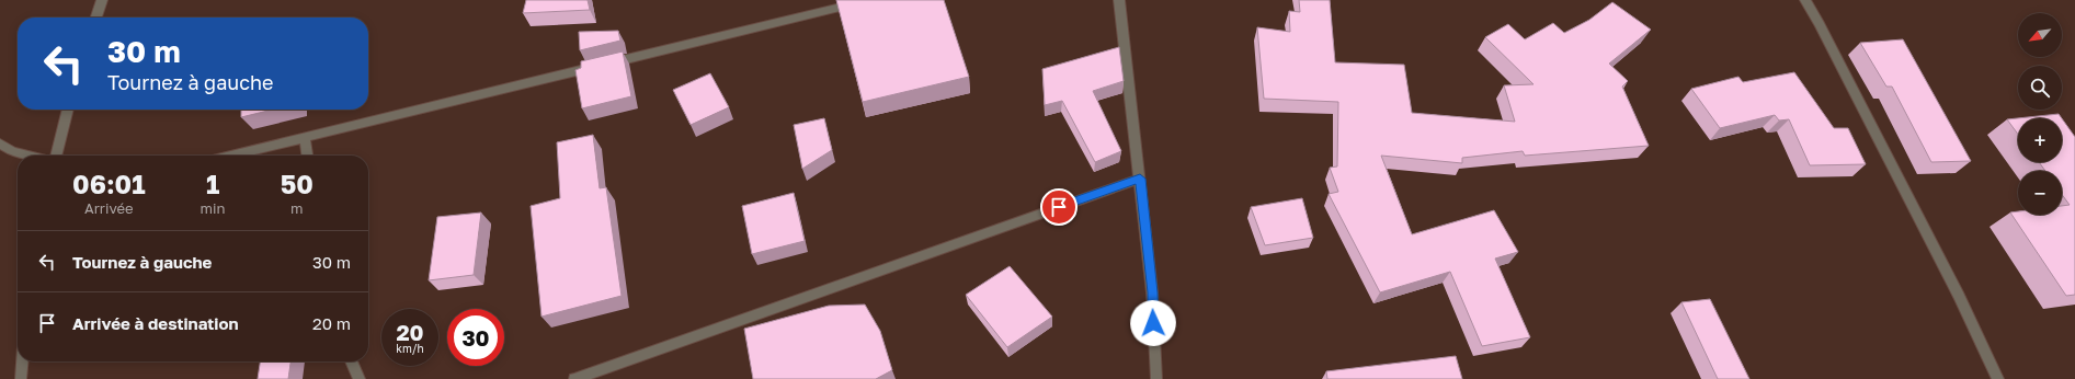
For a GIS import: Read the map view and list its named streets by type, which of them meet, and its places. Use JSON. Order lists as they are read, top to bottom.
{
  "north": "bottom left",
  "page": {
    "map_buttons": ["+", "−"],
    "turn": ["30 m", "Tournez à gauche"],
    "eta": [
      "06:01",
      "Arrivée",
      "1",
      "min",
      "50",
      "m"
    ],
    "list": [
      {
        "name": "Tournez à gauche",
        "value": "30 m"
      },
      {
        "name": "Arrivée à destination",
        "value": "20 m"
      }
    ],
    "speed": "20 km/h",
    "limit": "30"
  }
}
